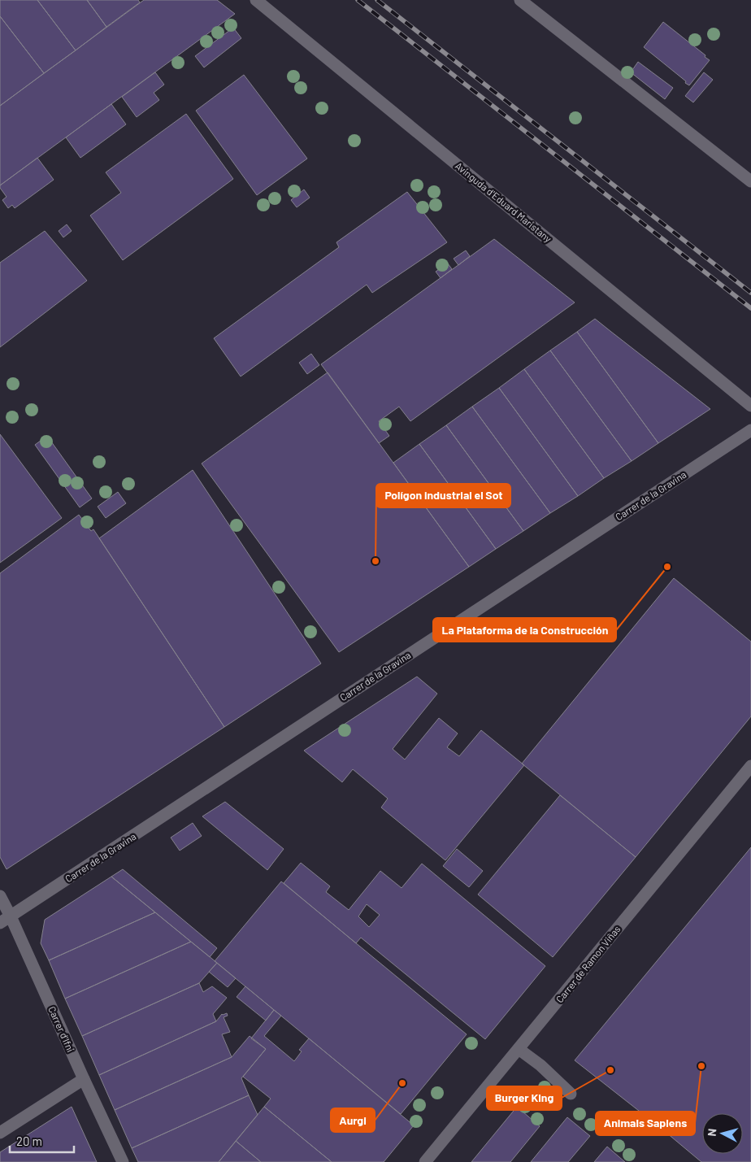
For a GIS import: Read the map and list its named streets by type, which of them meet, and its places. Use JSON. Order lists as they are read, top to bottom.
{
  "streets": {
    "street": [
      "Avinguda d'Eduard Maristany",
      "Carrer de la Gravina",
      "Carrer de Ramon Viñas",
      "Carrer d'Ifni"
    ]
  },
  "crossings": [
    ["Carrer de la Gravina", "Carrer d'Ifni"]
  ],
  "places": [
    "Polígon industrial el Sot",
    "La Plataforma de la Construcción",
    "Animals Sapiens",
    "Burger King",
    "Aurgi"
  ],
  "scale_bar": "20 m",
  "north": "left"
}
